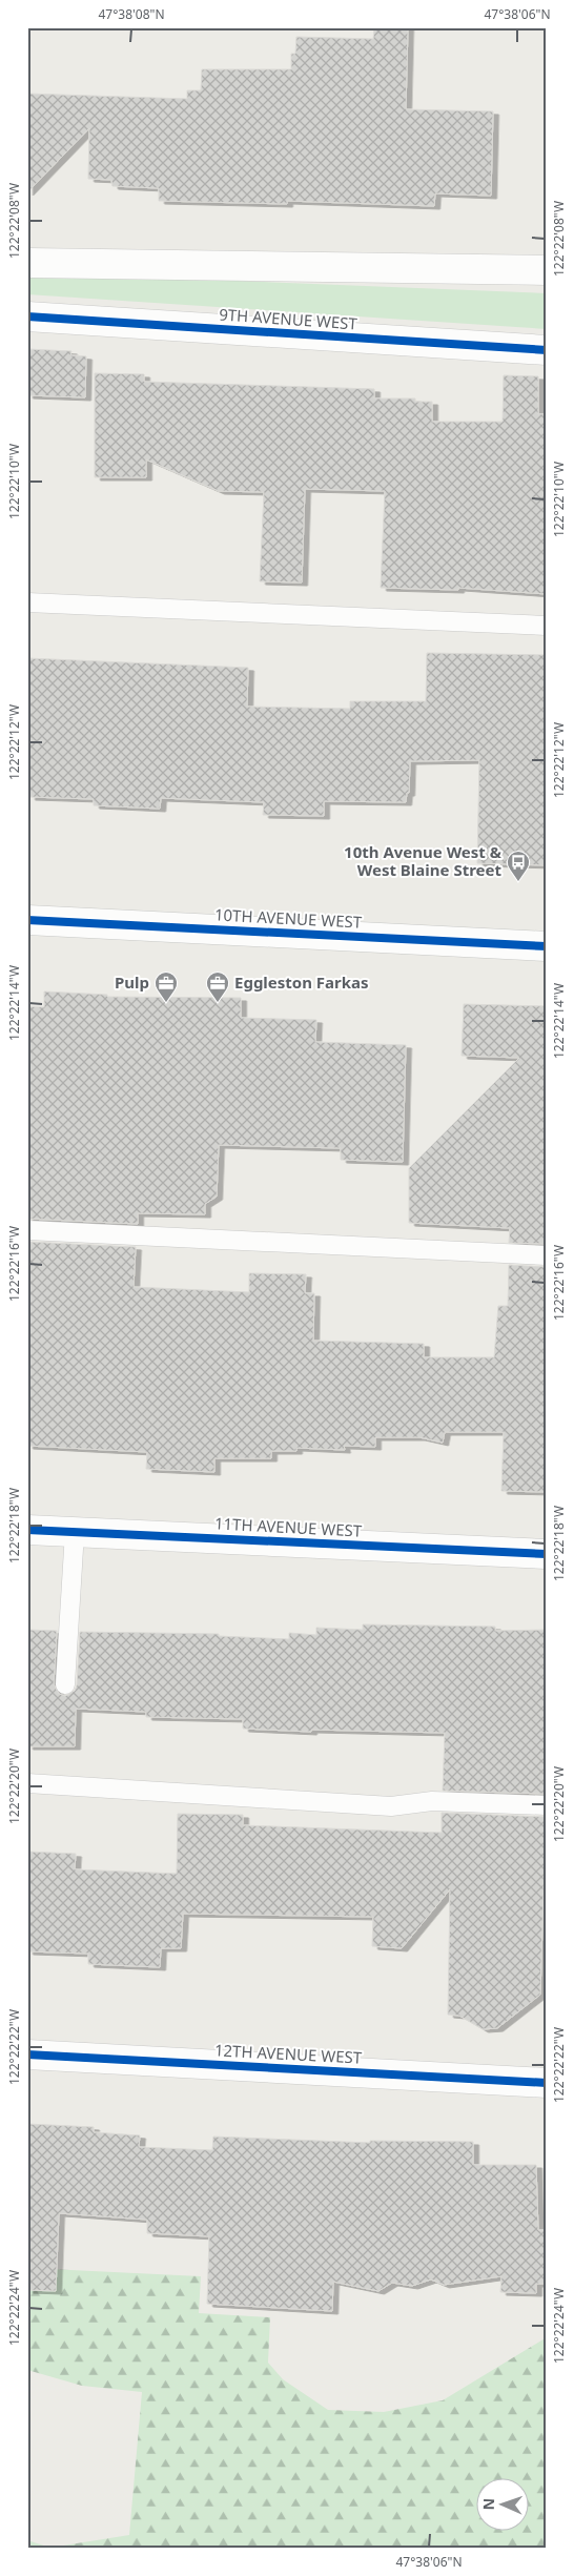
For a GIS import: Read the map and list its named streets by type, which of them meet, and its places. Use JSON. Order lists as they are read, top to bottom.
{
  "streets": {
    "street": [
      "9TH AVENUE WEST",
      "10TH AVENUE WEST",
      "11TH AVENUE WEST",
      "12TH AVENUE WEST"
    ]
  },
  "places": {
    "bus stop": ["10th Avenue West & West Blaine Street"],
    "office": ["Pulp", "Eggleston Farkas"]
  },
  "north": "left",
  "coordinates": [
    "47°38'08\"N",
    "47°38'06\"N",
    "122°22'08\"W",
    "122°22'10\"W",
    "122°22'12\"W",
    "122°22'14\"W",
    "122°22'16\"W",
    "122°22'18\"W",
    "122°22'20\"W",
    "122°22'22\"W",
    "122°22'24\"W"
  ]
}
